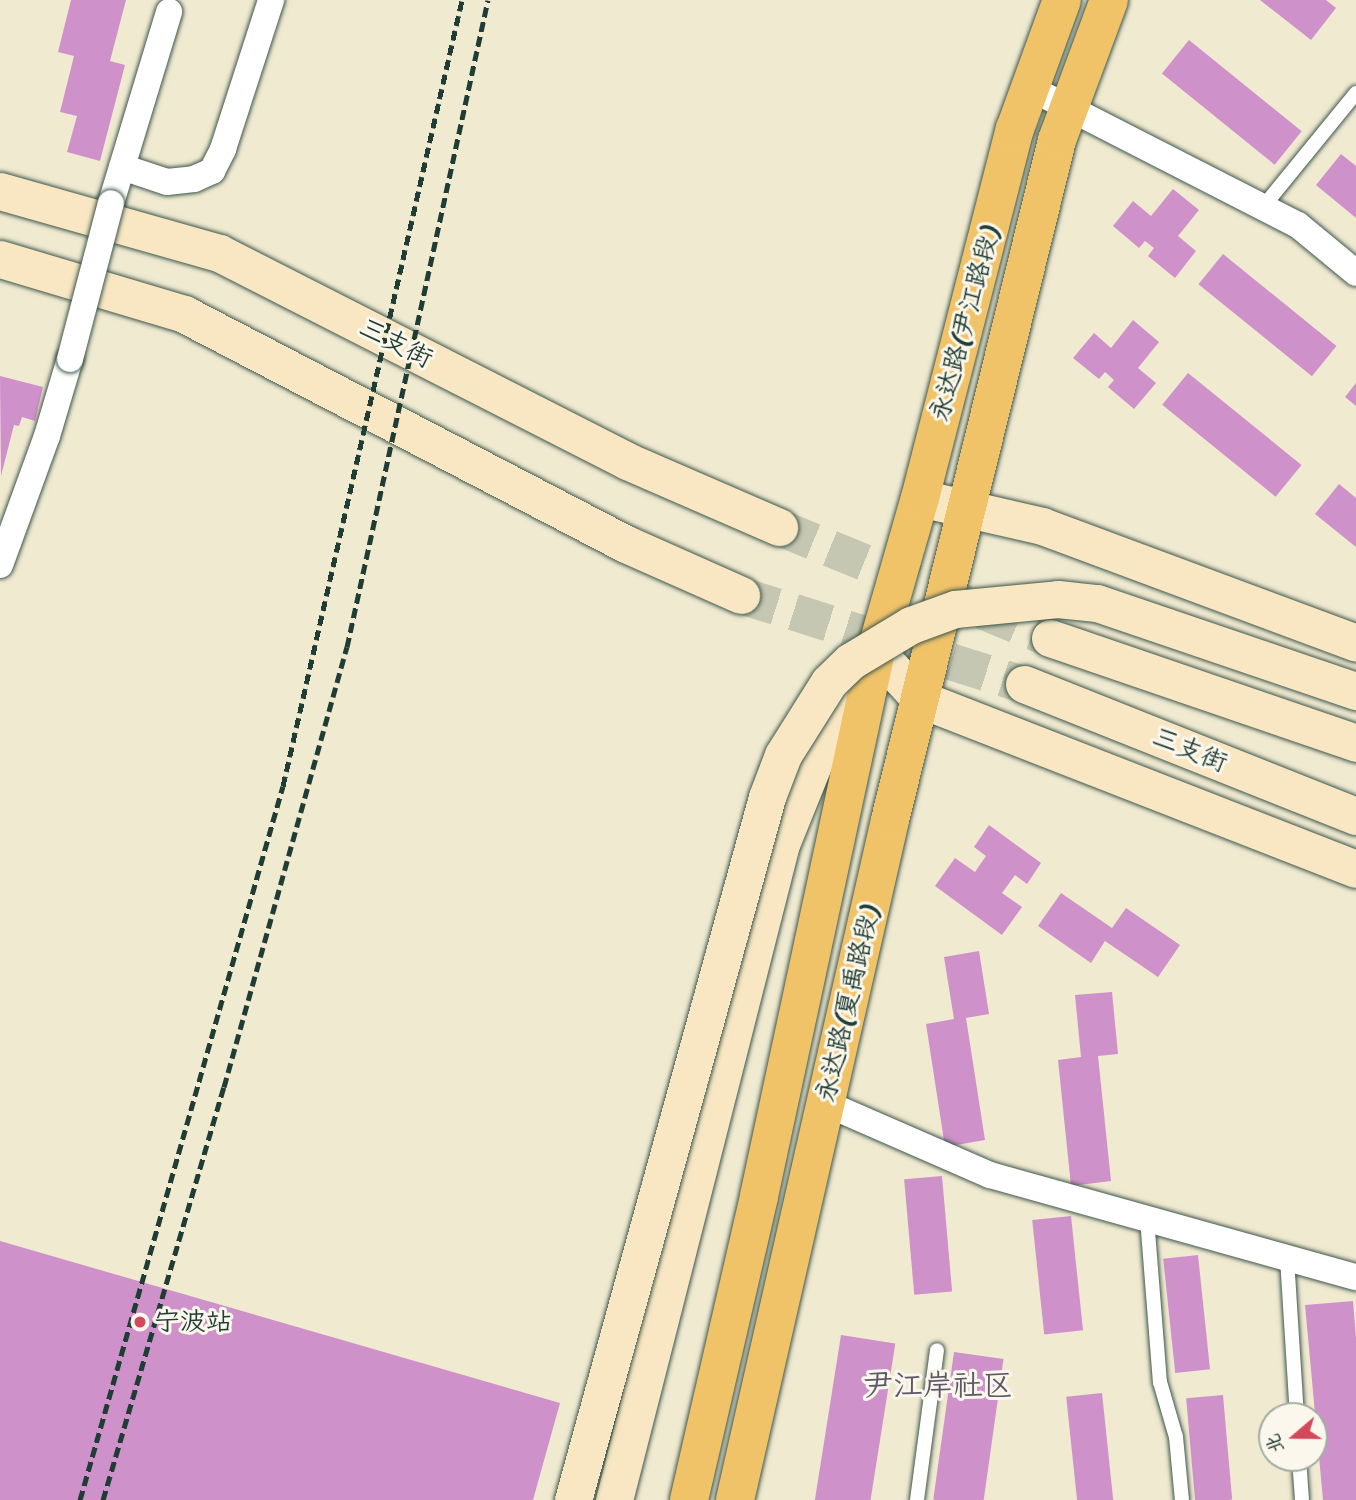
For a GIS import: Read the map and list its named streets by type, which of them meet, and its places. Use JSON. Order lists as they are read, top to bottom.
{
  "streets": {
    "main road": ["永达路(尹江路段)", "三支街", "永达路(夏禹路段)"]
  },
  "crossings": [
    ["永达路(尹江路段)", "永达路(夏禹路段)"]
  ],
  "districts": ["尹江岸社区"],
  "places": ["宁波站"],
  "north": "left"
}
